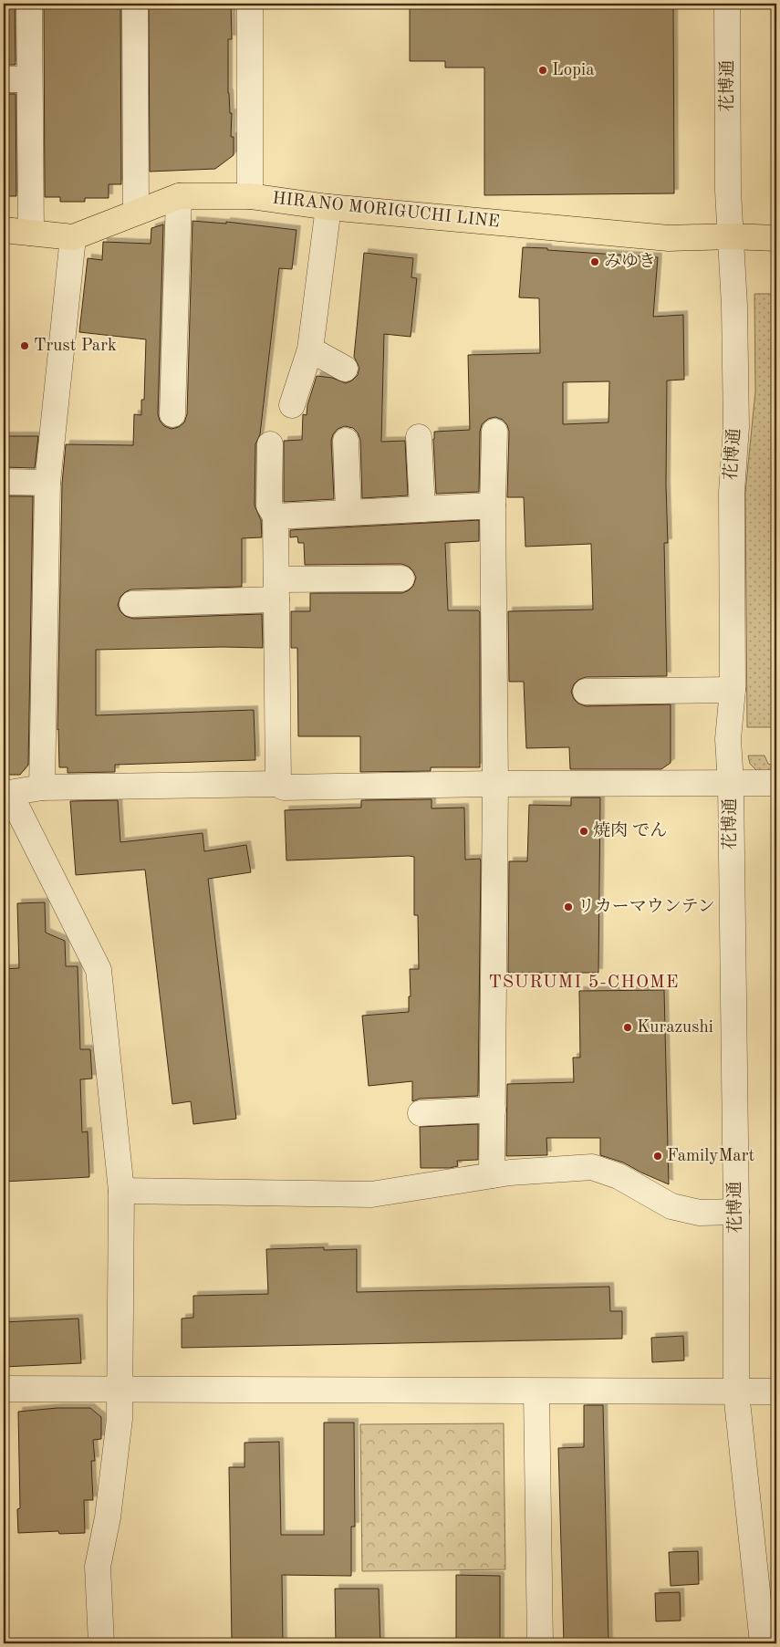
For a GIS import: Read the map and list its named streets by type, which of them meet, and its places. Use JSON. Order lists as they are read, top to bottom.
{
  "streets": {
    "main road": ["HIRANO MORIGUCHI LINE"],
    "street": ["花博通"]
  },
  "crossings": [
    ["花博通", "HIRANO MORIGUCHI LINE"]
  ],
  "districts": ["TSURUMI 5-CHOME"],
  "places": [
    "Lopia",
    "みゆき",
    "Trust Park",
    "焼肉 でん",
    "リカーマウンテン",
    "Kurazushi",
    "FamilyMart"
  ]
}
